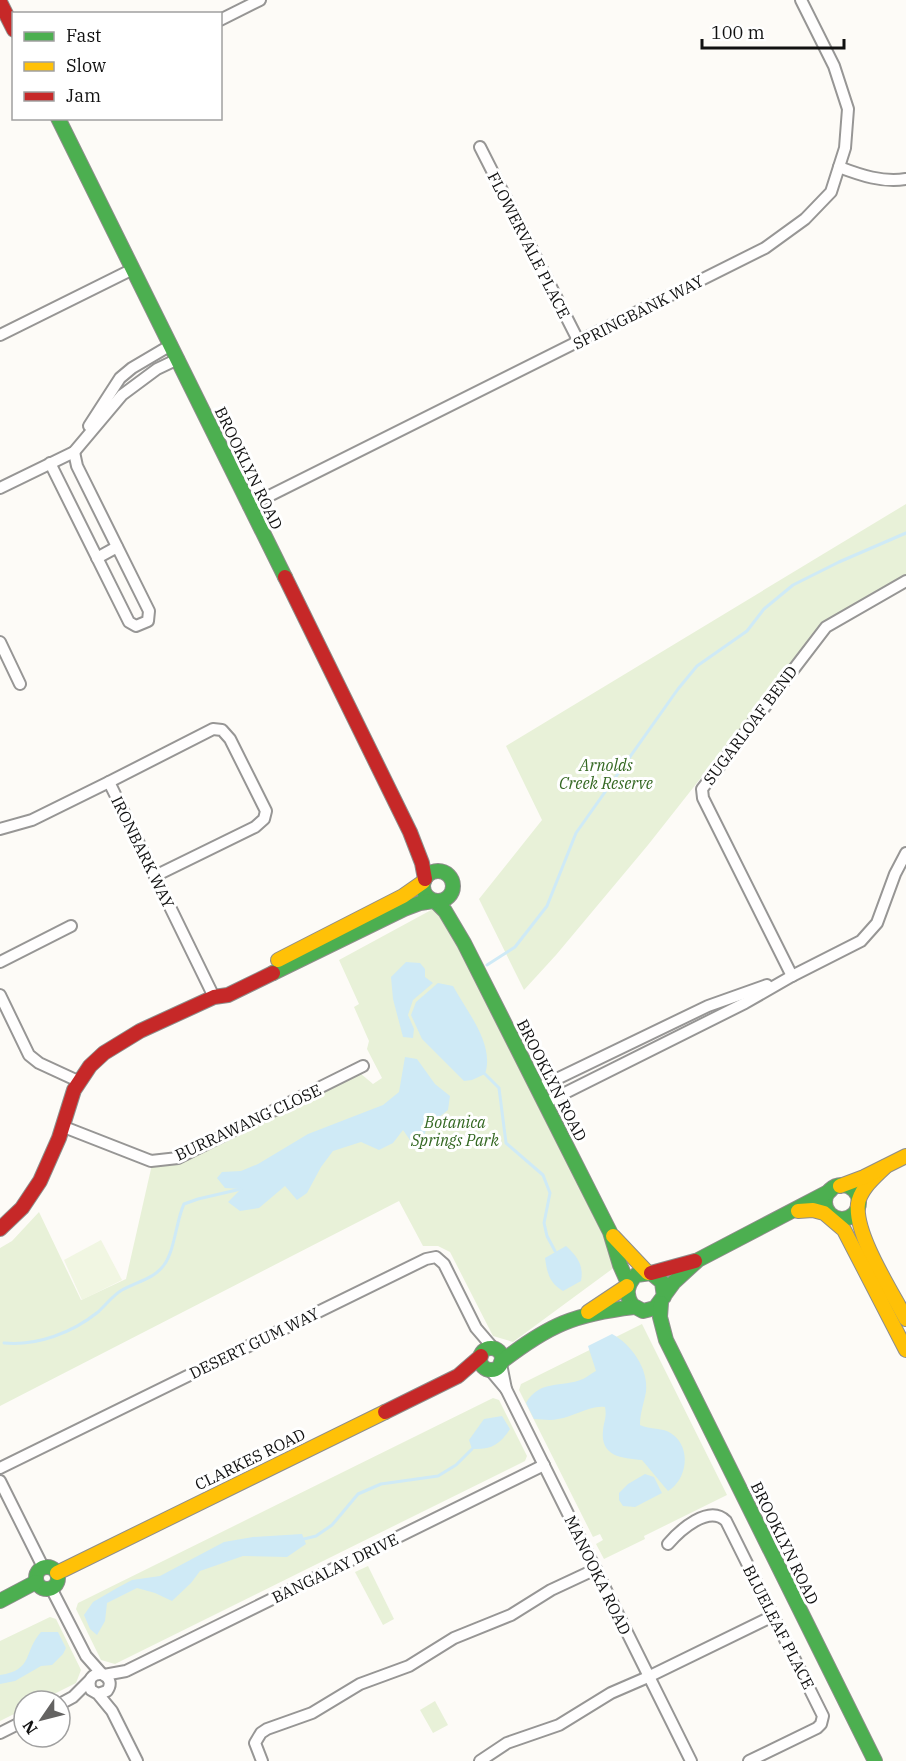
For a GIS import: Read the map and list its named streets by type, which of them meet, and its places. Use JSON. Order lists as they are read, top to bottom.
{
  "streets": {
    "street": [
      "FLOWERVALE PLACE",
      "SPRINGBANK WAY",
      "BROOKLYN ROAD",
      "SUGARLOAF BEND",
      "IRONBARK WAY",
      "BURRAWANG CLOSE",
      "DESERT GUM WAY",
      "CLARKES ROAD",
      "BANGALAY DRIVE",
      "MANOOKA ROAD",
      "BLUELEAF PLACE"
    ]
  },
  "crossings": [
    ["FLOWERVALE PLACE", "SPRINGBANK WAY"],
    ["SPRINGBANK WAY", "BROOKLYN ROAD"],
    ["BROOKLYN ROAD", "CLARKES ROAD"],
    ["DESERT GUM WAY", "CLARKES ROAD"],
    ["DESERT GUM WAY", "MANOOKA ROAD"],
    ["CLARKES ROAD", "MANOOKA ROAD"],
    ["BANGALAY DRIVE", "MANOOKA ROAD"]
  ],
  "parks": ["Arnolds Creek Reserve", "Botanica Springs Park"],
  "legend": ["Fast", "Slow", "Jam"],
  "scale_bar": "100 m",
  "north": "bottom left"
}
